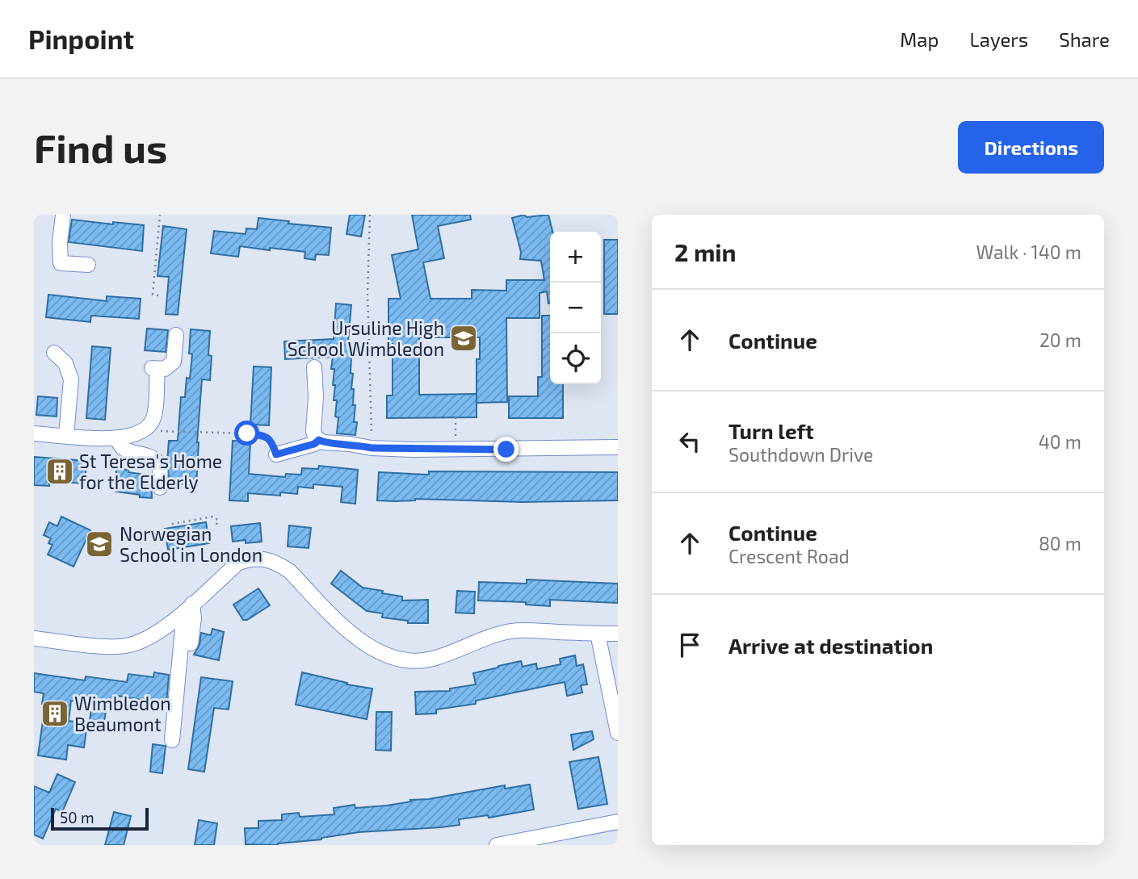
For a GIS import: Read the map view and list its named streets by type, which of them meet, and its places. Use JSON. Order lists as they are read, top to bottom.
{
  "places": {
    "school or university": ["Ursuline High School Wimbledon", "Norwegian School in London"],
    "building": ["St Teresa's Home for the Elderly", "Wimbledon Beaumont"]
  },
  "scale_bar": "50 m",
  "page": {
    "header": "Pinpoint",
    "nav": ["Map", "Layers", "Share"],
    "buttons": "Directions",
    "title": "Find us",
    "heading": ["2 min", "Walk · 140 m"],
    "map_buttons": ["+", "−"],
    "list": [
      ["Continue", "20 m"],
      ["Turn left", "Southdown Drive", "40 m"],
      ["Continue", "Crescent Road", "80 m"],
      "Arrive at destination"
    ],
    "scale": "50 m"
  }
}
